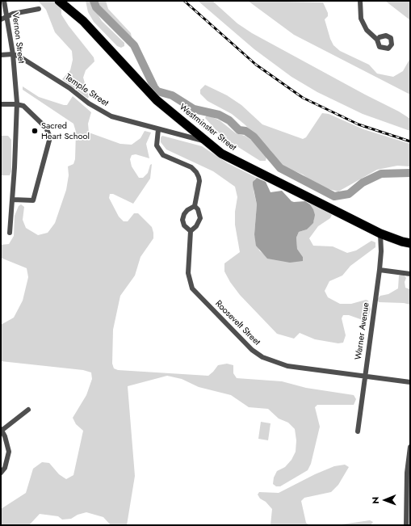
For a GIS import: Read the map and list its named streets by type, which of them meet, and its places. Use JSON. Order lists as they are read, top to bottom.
{
  "streets": {
    "highway": ["Westminster Street"],
    "street": [
      "Vernon Street",
      "Temple Street",
      "Roosevelt Street",
      "Warner Avenue"
    ]
  },
  "crossings": [
    ["Vernon Street", "Temple Street"],
    ["Temple Street", "Westminster Street"],
    ["Westminster Street", "Warner Avenue"],
    ["Roosevelt Street", "Warner Avenue"]
  ],
  "places": ["Sacred Heart School"],
  "north": "left"
}
